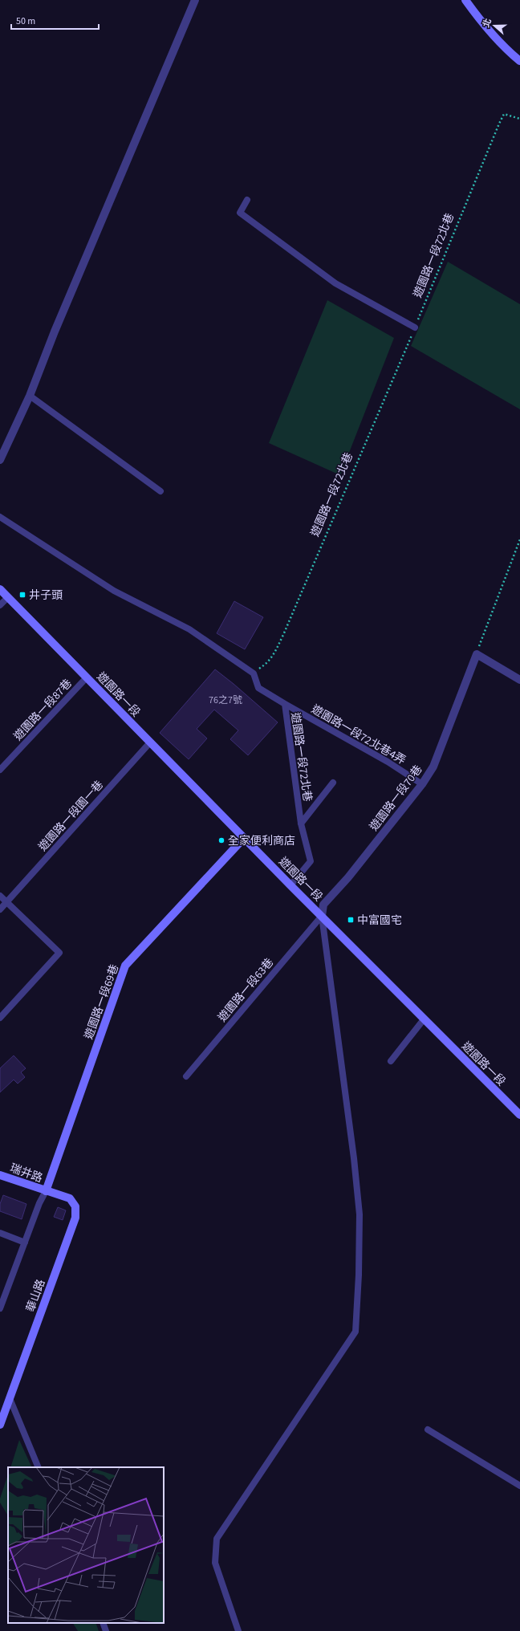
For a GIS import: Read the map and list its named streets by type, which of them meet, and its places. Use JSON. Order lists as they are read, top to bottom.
{
  "streets": {
    "street": [
      "遊園路一段",
      "遊園路一段70巷",
      "遊園路一段69巷",
      "瑞井路",
      "華山路"
    ],
    "lane": [
      "遊園路一段72北巷",
      "遊園路一段87巷",
      "遊園路一段72北巷4弄",
      "遊園路一段園一巷",
      "遊園路一段63巷"
    ]
  },
  "crossings": [
    ["遊園路一段72北巷", "遊園路一段"],
    ["遊園路一段72北巷", "遊園路一段72北巷4弄"],
    ["遊園路一段", "遊園路一段87巷"],
    ["遊園路一段", "遊園路一段70巷"],
    ["遊園路一段", "遊園路一段園一巷"],
    ["遊園路一段", "遊園路一段63巷"],
    ["遊園路一段", "遊園路一段69巷"],
    ["遊園路一段72北巷4弄", "遊園路一段70巷"],
    ["遊園路一段70巷", "遊園路一段63巷"],
    ["遊園路一段69巷", "瑞井路"],
    ["遊園路一段69巷", "華山路"],
    ["瑞井路", "華山路"]
  ],
  "places": {
    "transit": ["井子頭", "中富國宅"],
    "other": ["全家便利商店"]
  },
  "house_numbers": ["76之7號"],
  "scale_bar": "50 m",
  "north": "left"
}
